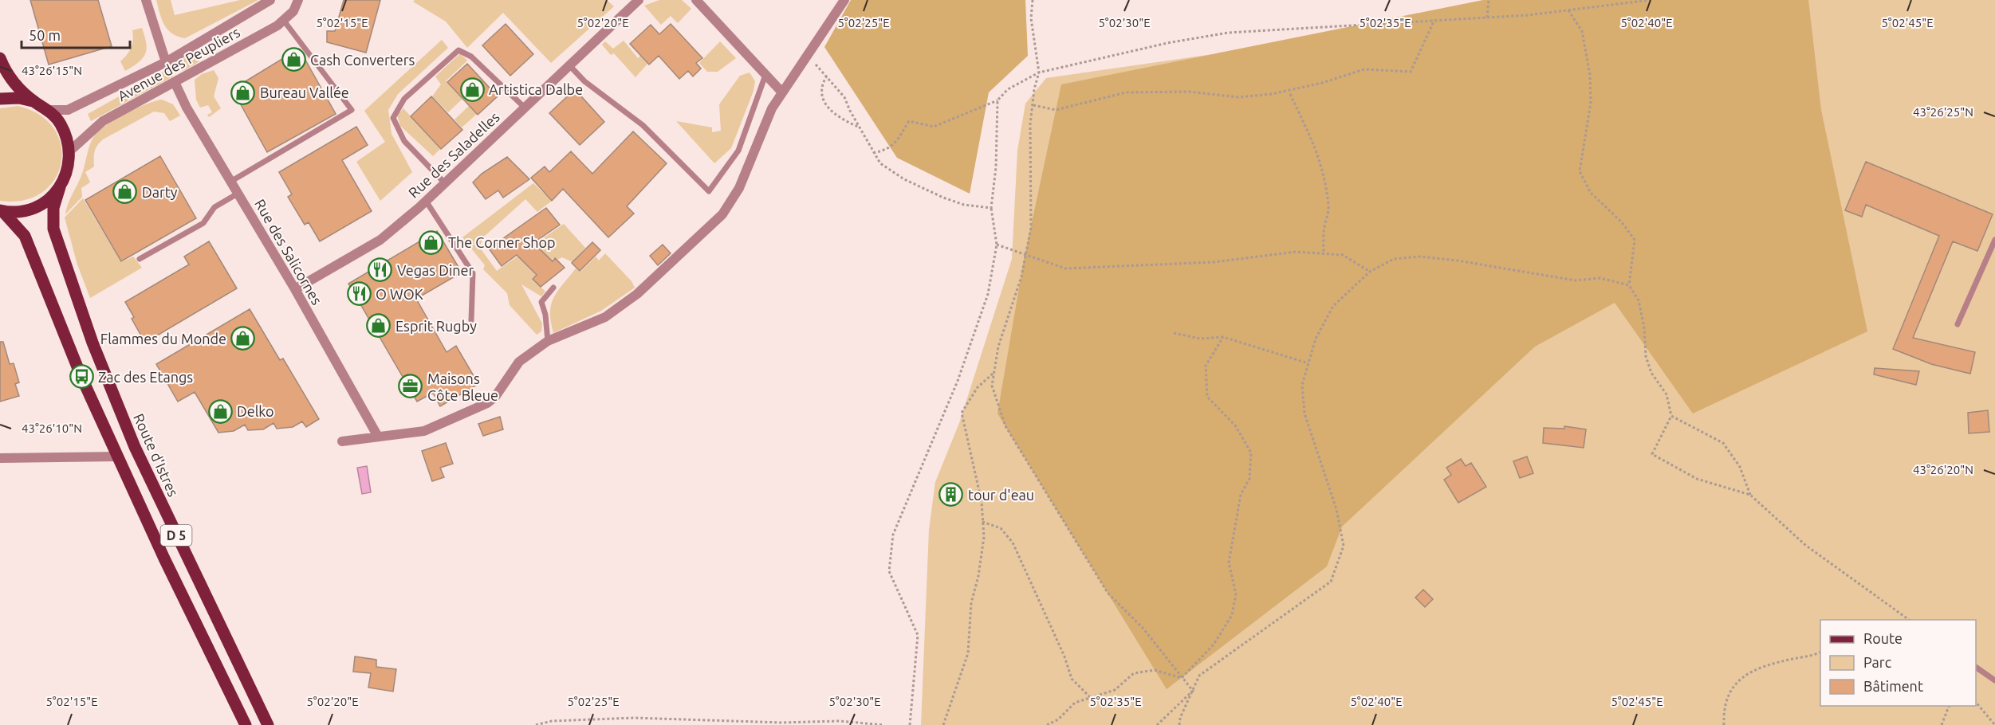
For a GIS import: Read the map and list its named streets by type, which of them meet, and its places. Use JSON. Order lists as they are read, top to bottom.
{
  "streets": {
    "main road": ["Route d'Istres", "D 5"],
    "street": ["Avenue des Peupliers", "Rue des Saladelles", "Rue des Salicornes"]
  },
  "crossings": [
    ["Avenue des Peupliers", "Rue des Salicornes"],
    ["Avenue des Peupliers", "Route d'Istres"],
    ["Rue des Saladelles", "Rue des Salicornes"]
  ],
  "places": {
    "shop": [
      "Cash Converters",
      "Artistica Dalbe",
      "Bureau Vallée",
      "Darty",
      "The Corner Shop",
      "Esprit Rugby",
      "Flammes du Monde",
      "Delko"
    ],
    "restaurant": ["Vegas Diner", "O WOK"],
    "bus stop": ["Zac des Etangs"],
    "office": ["Maisons Côte Bleue"],
    "building": ["tour d'eau"]
  },
  "legend": ["Route", "Parc", "Bâtiment"],
  "scale_bar": "50 m",
  "coordinates": [
    "5°02'15\"E",
    "5°02'20\"E",
    "5°02'25\"E",
    "5°02'30\"E",
    "5°02'35\"E",
    "5°02'40\"E",
    "5°02'45\"E",
    "43°26'15\"N",
    "43°26'25\"N",
    "43°26'10\"N",
    "43°26'20\"N"
  ]
}
